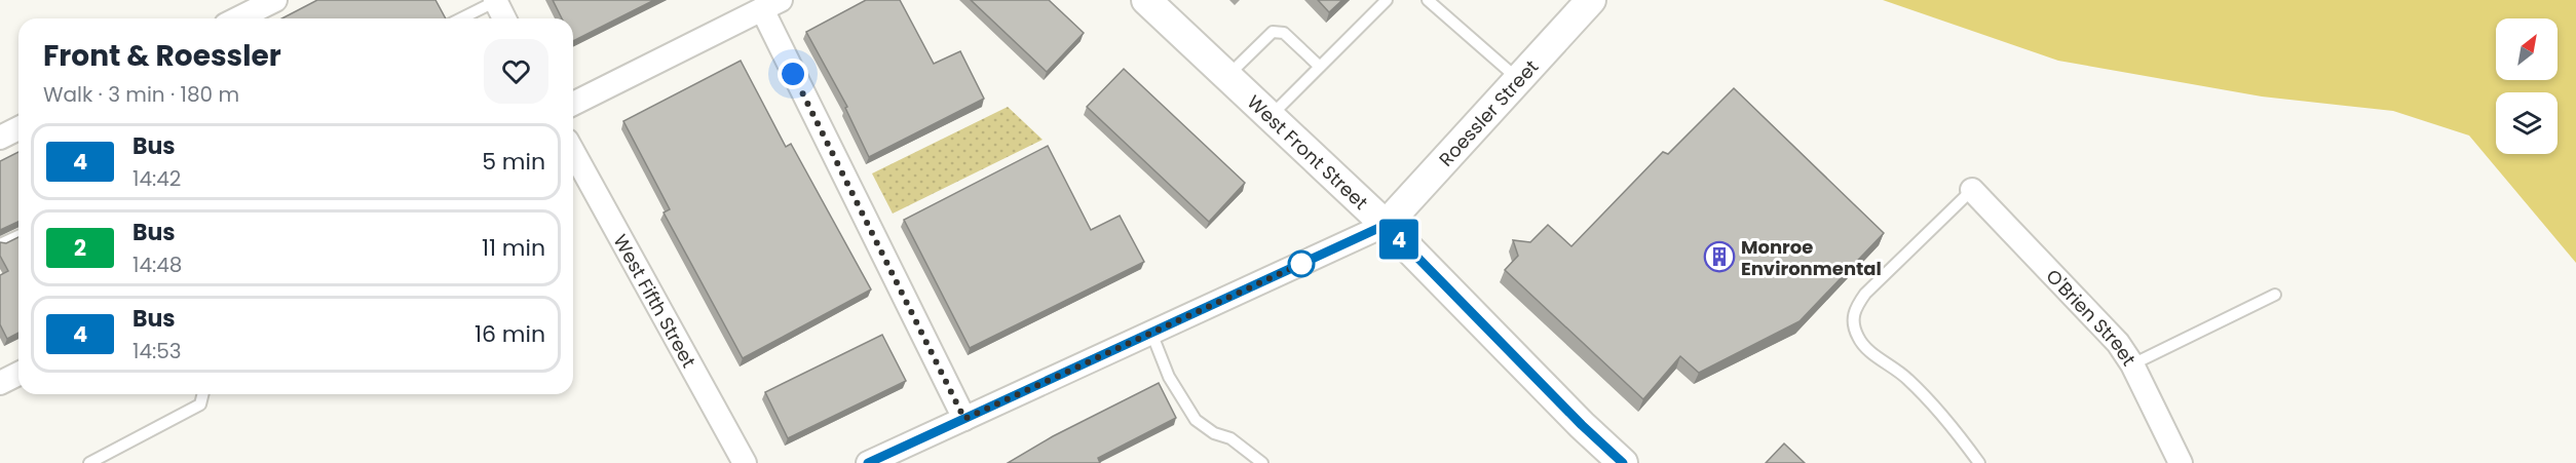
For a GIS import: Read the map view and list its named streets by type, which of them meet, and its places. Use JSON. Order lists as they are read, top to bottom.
{
  "streets": {
    "street": [
      "Roessler Street",
      "West Front Street",
      "West Fifth Street",
      "O'Brien Street"
    ]
  },
  "crossings": [
    ["Roessler Street", "West Front Street"]
  ],
  "places": {
    "building": ["Monroe Environmental"]
  },
  "lines": ["bus line 4"],
  "north": "top right",
  "page": {
    "on_map": "4",
    "heading": ["Front & Roessler", "Walk · 3 min · 180 m"],
    "list": [
      {
        "mark": "4",
        "name": "Bus",
        "note": "14:42",
        "value": "5 min"
      },
      {
        "mark": "2",
        "name": "Bus",
        "note": "14:48",
        "value": "11 min"
      },
      {
        "mark": "4",
        "name": "Bus",
        "note": "14:53",
        "value": "16 min"
      }
    ]
  }
}
